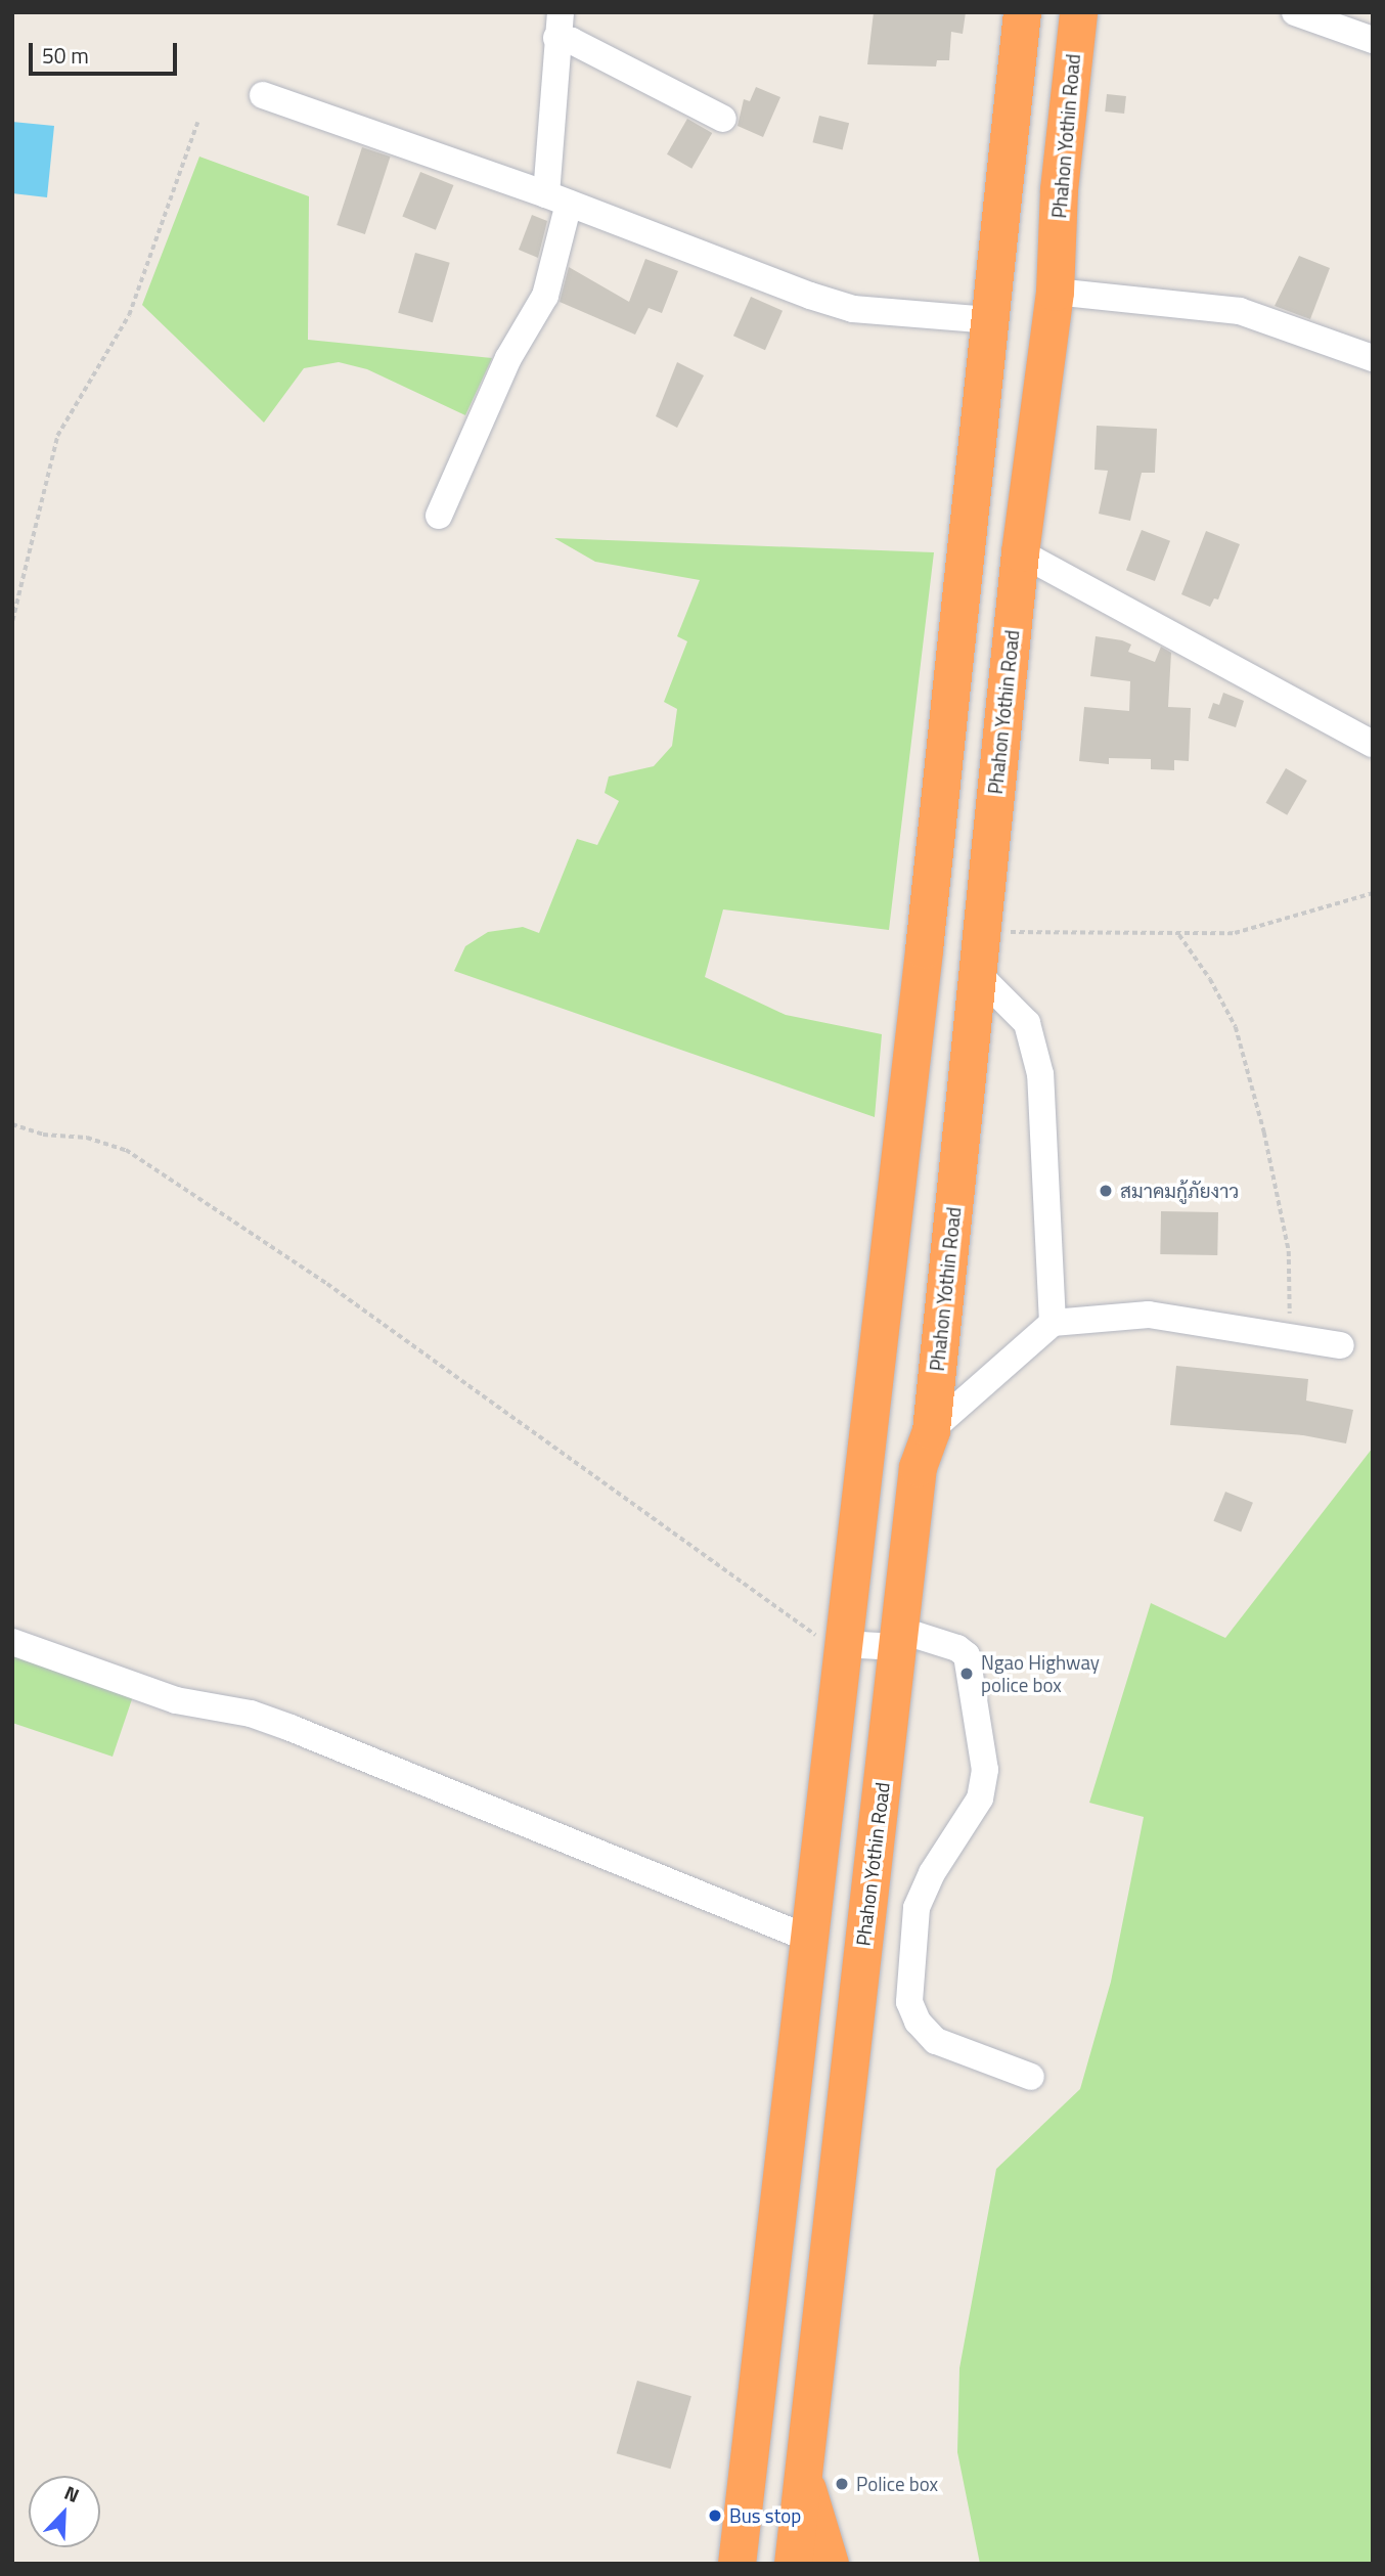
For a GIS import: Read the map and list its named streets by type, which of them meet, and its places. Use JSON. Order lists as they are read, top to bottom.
{
  "streets": {
    "highway": ["Phahon Yothin Road"]
  },
  "places": [
    "สมาคมกู้ภัยงาว",
    "Ngao Highway police box",
    "Police box",
    "Bus stop"
  ],
  "scale_bar": "50 m",
  "north": "top right"
}
